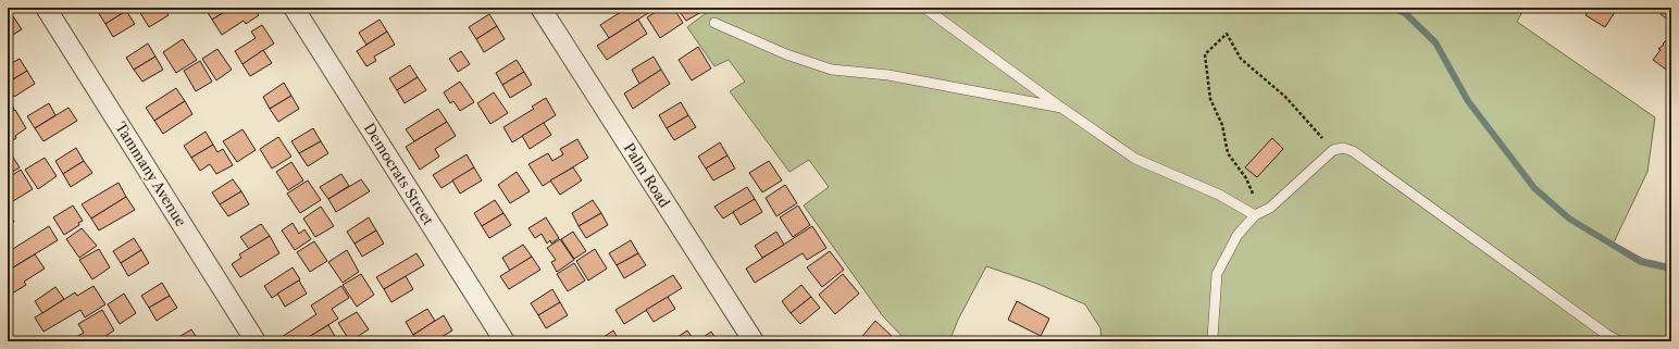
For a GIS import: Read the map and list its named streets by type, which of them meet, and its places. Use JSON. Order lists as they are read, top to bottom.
{
  "streets": {
    "street": ["Tammany Avenue", "Democrats Street", "Palm Road"]
  }
}
